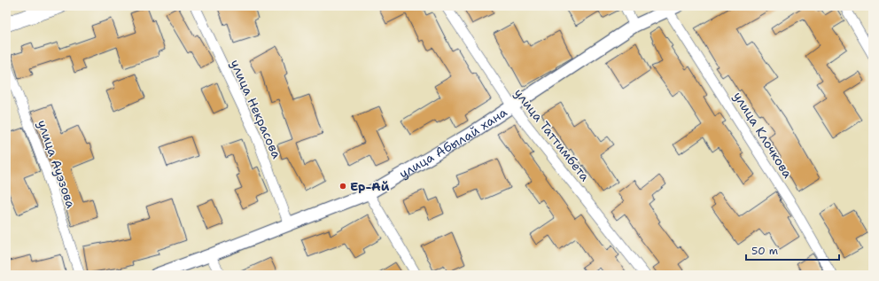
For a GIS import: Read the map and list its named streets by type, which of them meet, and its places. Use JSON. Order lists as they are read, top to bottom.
{
  "streets": {
    "street": [
      "улица Некрасова",
      "улица Таттимбета",
      "улица Клочкова",
      "улица Абылай хана",
      "улица Ауэзова"
    ]
  },
  "crossings": [
    ["улица Некрасова", "улица Абылай хана"],
    ["улица Таттимбета", "улица Абылай хана"],
    ["улица Клочкова", "улица Абылай хана"]
  ],
  "places": ["Ер-Ай"],
  "scale_bar": "50 m"
}
